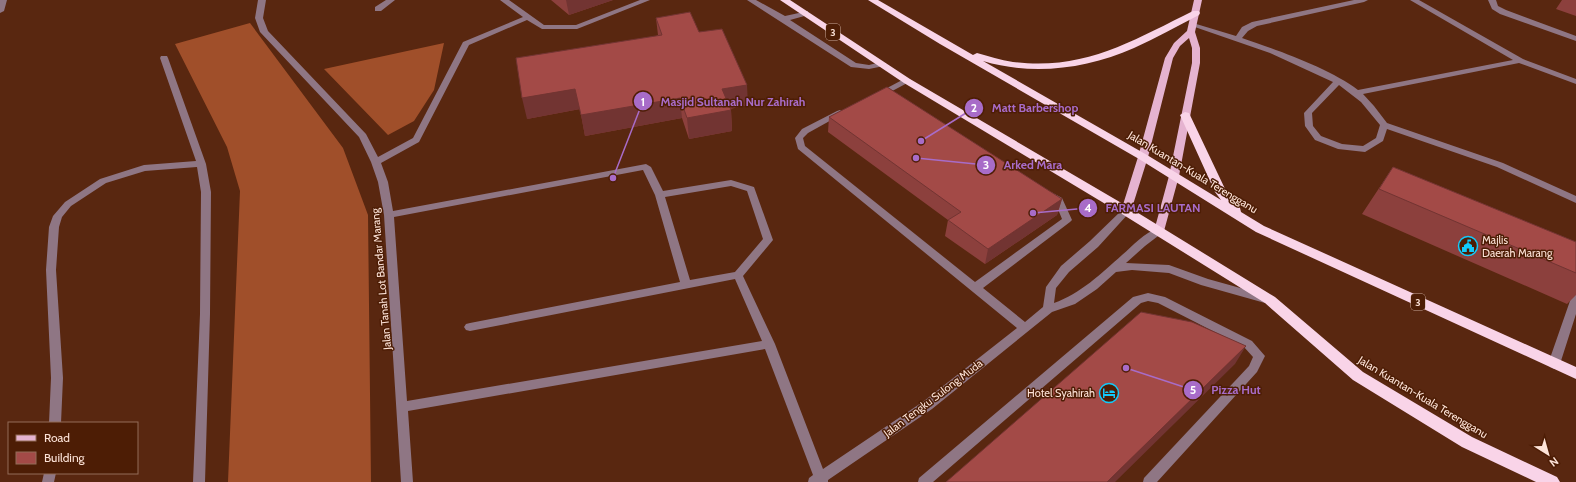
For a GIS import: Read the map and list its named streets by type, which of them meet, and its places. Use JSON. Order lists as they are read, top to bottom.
{
  "streets": {
    "highway": ["3", "Jalan Kuantan-Kuala Terengganu"],
    "street": ["Jalan Tanah Lot Bandar Marang", "Jalan Tengku Sulong Muda"]
  },
  "crossings": [
    ["Jalan Kuantan-Kuala Terengganu", "Jalan Tengku Sulong Muda"]
  ],
  "places": {
    "other": [
      "Matt Barbershop",
      "Arked Mara",
      "Masjid Sultanah Nur Zahirah",
      "FARMASI LAUTAN",
      "Pizza Hut"
    ],
    "public building": ["Majlis Daerah Marang"],
    "hotel": ["Hotel Syahirah"]
  },
  "legend": ["Road", "Building"],
  "north": "bottom right"
}
